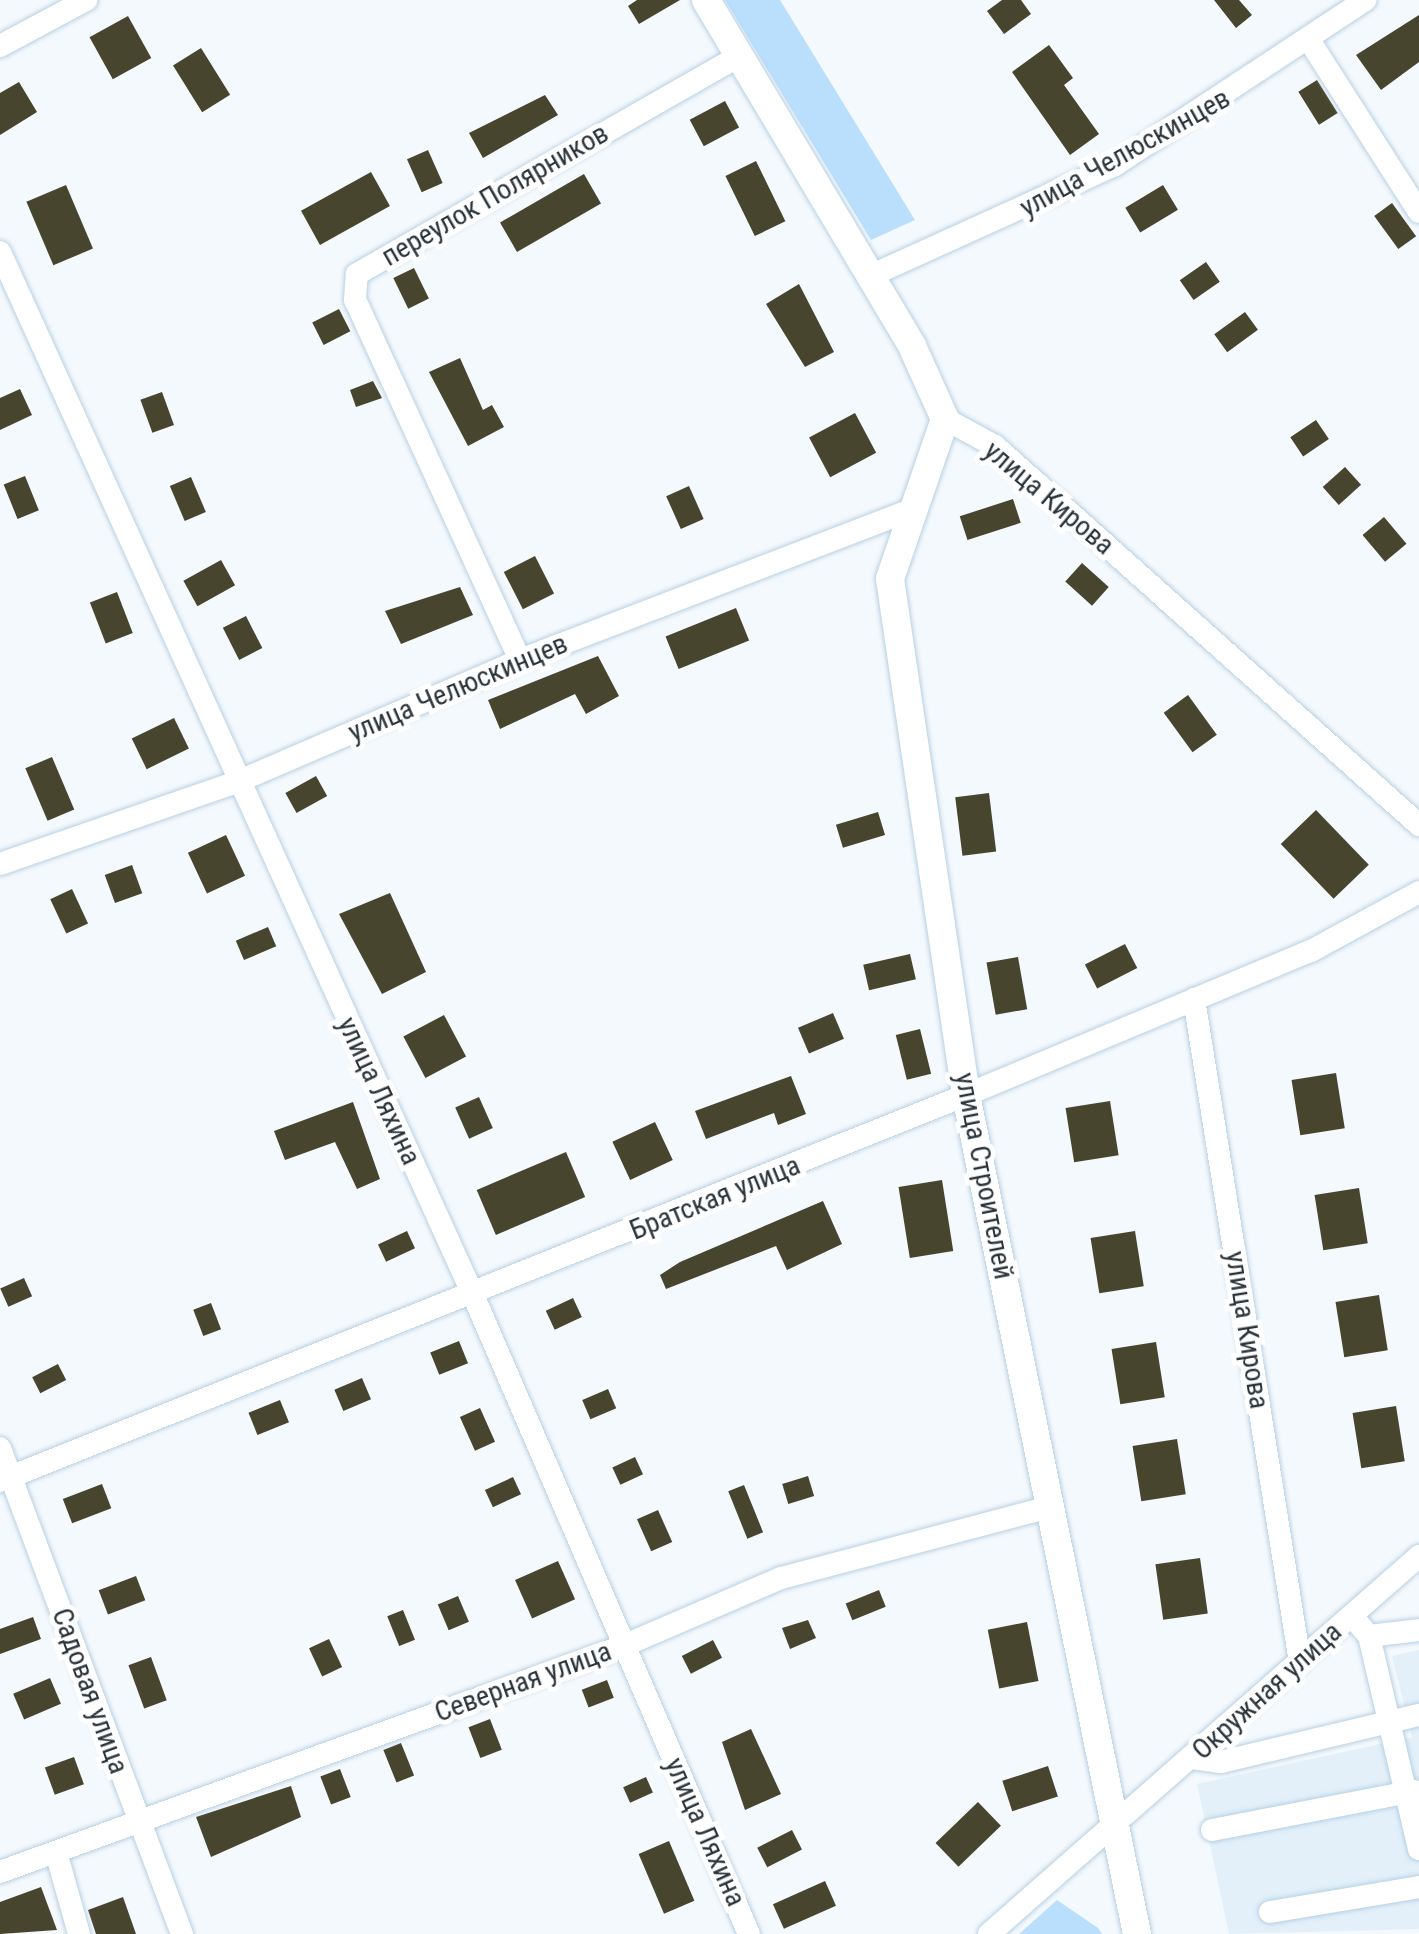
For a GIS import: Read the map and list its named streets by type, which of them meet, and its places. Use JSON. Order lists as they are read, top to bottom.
{
  "streets": {
    "main road": ["улица Строителей"],
    "street": [
      "улица Челюскинцев",
      "переулок Полярников",
      "улица Кирова",
      "улица Ляхина",
      "Братская улица",
      "Северная улица",
      "Садовая улица",
      "Окружная улица"
    ]
  },
  "crossings": [
    ["улица Челюскинцев", "переулок Полярников"],
    ["улица Челюскинцев", "улица Ляхина"],
    ["улица Челюскинцев", "улица Строителей"],
    ["улица Кирова", "улица Строителей"],
    ["улица Кирова", "Братская улица"],
    ["улица Кирова", "Окружная улица"],
    ["улица Ляхина", "Братская улица"],
    ["улица Ляхина", "Северная улица"],
    ["улица Строителей", "Братская улица"],
    ["улица Строителей", "Северная улица"],
    ["улица Строителей", "Окружная улица"],
    ["Братская улица", "Садовая улица"],
    ["Северная улица", "Садовая улица"]
  ]
}
